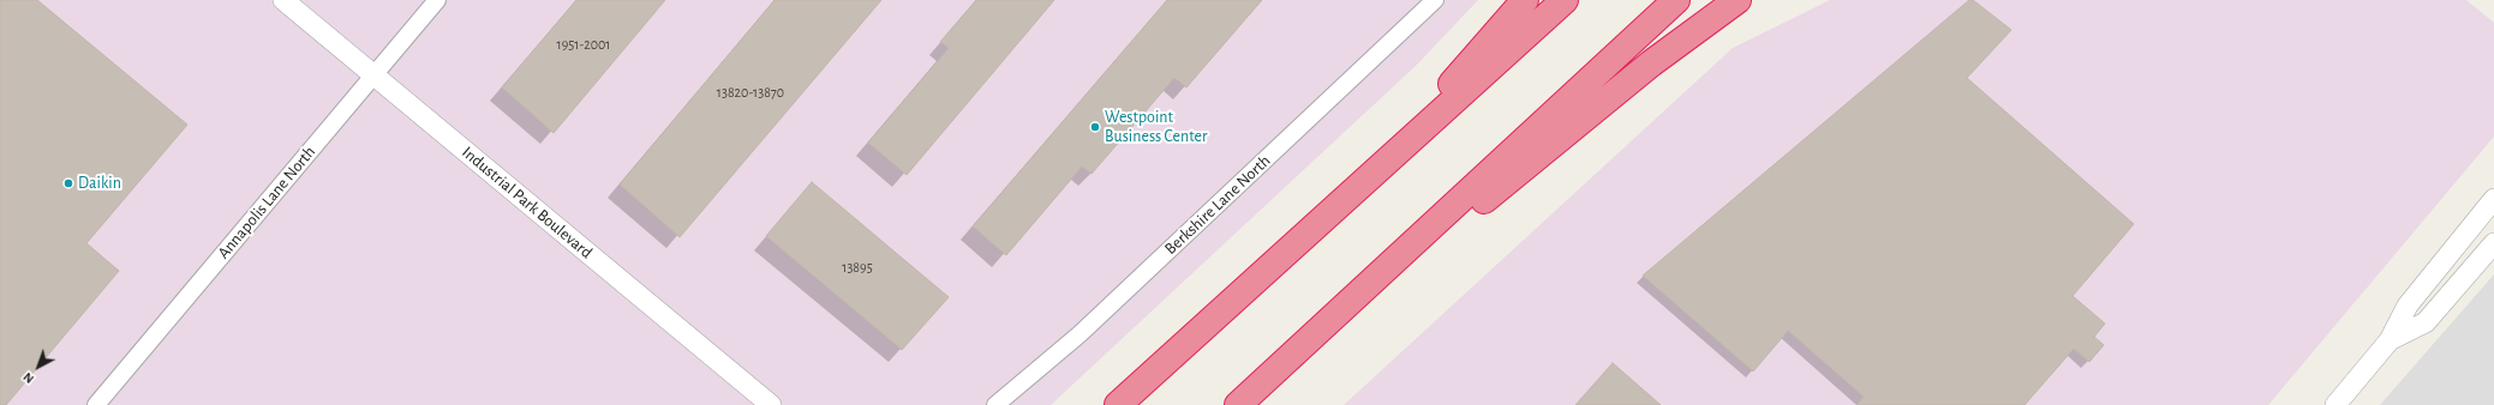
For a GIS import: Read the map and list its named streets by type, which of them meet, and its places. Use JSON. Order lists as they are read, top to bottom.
{
  "streets": {
    "street": ["Annapolis Lane North", "Industrial Park Boulevard", "Berkshire Lane North"]
  },
  "crossings": [
    ["Annapolis Lane North", "Industrial Park Boulevard"]
  ],
  "places": ["Westpoint Business Center", "Daikin"],
  "house_numbers": ["1951-2001", "13820-13870", "13895"],
  "north": "bottom left"
}
